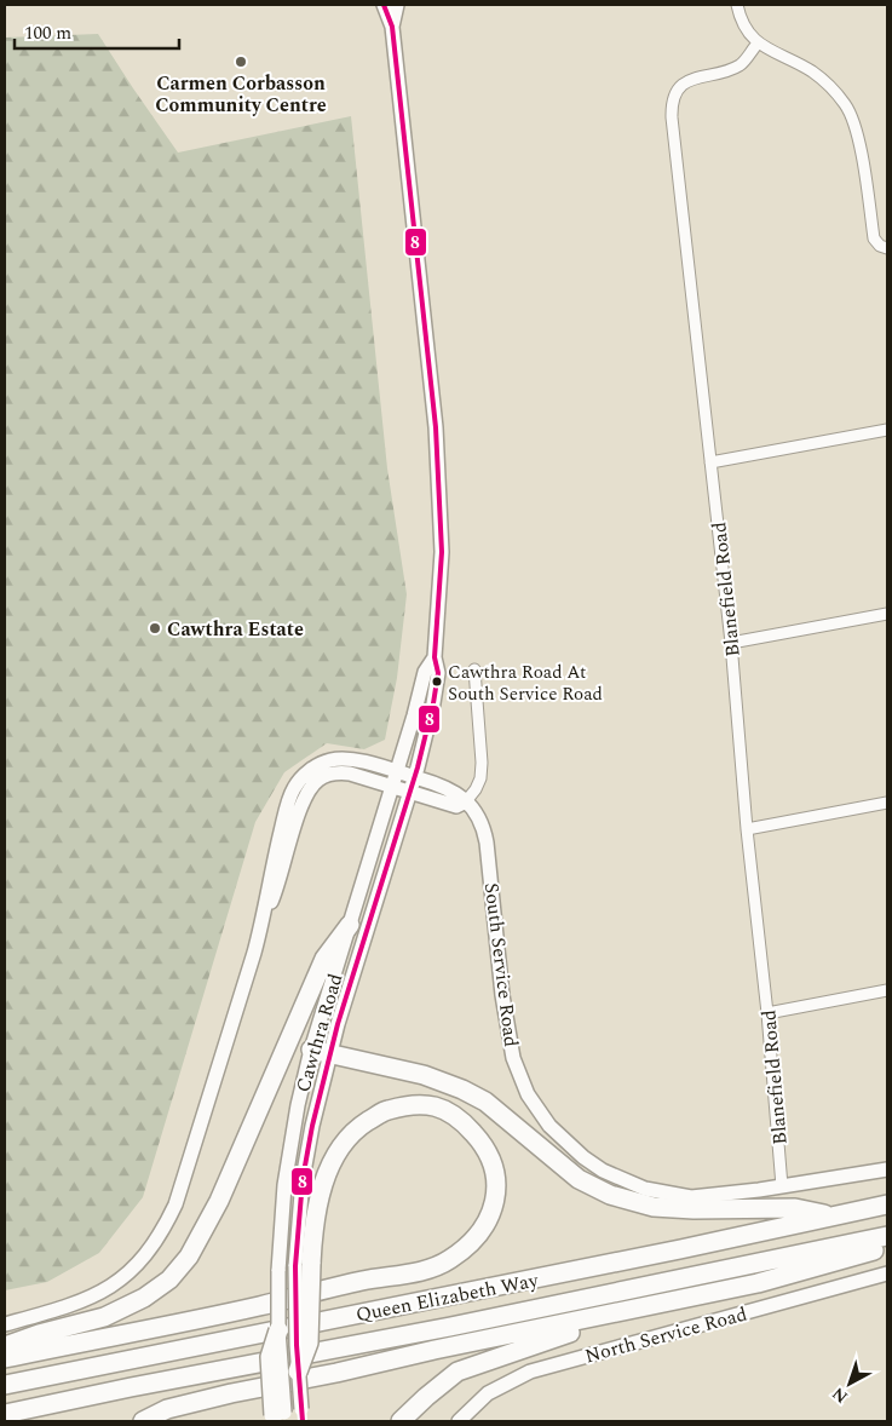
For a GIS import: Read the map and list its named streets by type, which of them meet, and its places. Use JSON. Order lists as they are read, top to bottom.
{
  "streets": {
    "highway": ["Queen Elizabeth Way"],
    "main road": ["South Service Road", "Cawthra Road", "North Service Road"],
    "street": ["Blanefield Road"]
  },
  "crossings": [
    ["Blanefield Road", "South Service Road"],
    ["South Service Road", "Cawthra Road"]
  ],
  "places": ["Carmen Corbasson Community Centre", "Cawthra Estate", "Cawthra Road At South Service Road"],
  "lines": ["transit line 8"],
  "scale_bar": "100 m",
  "north": "bottom left"
}
